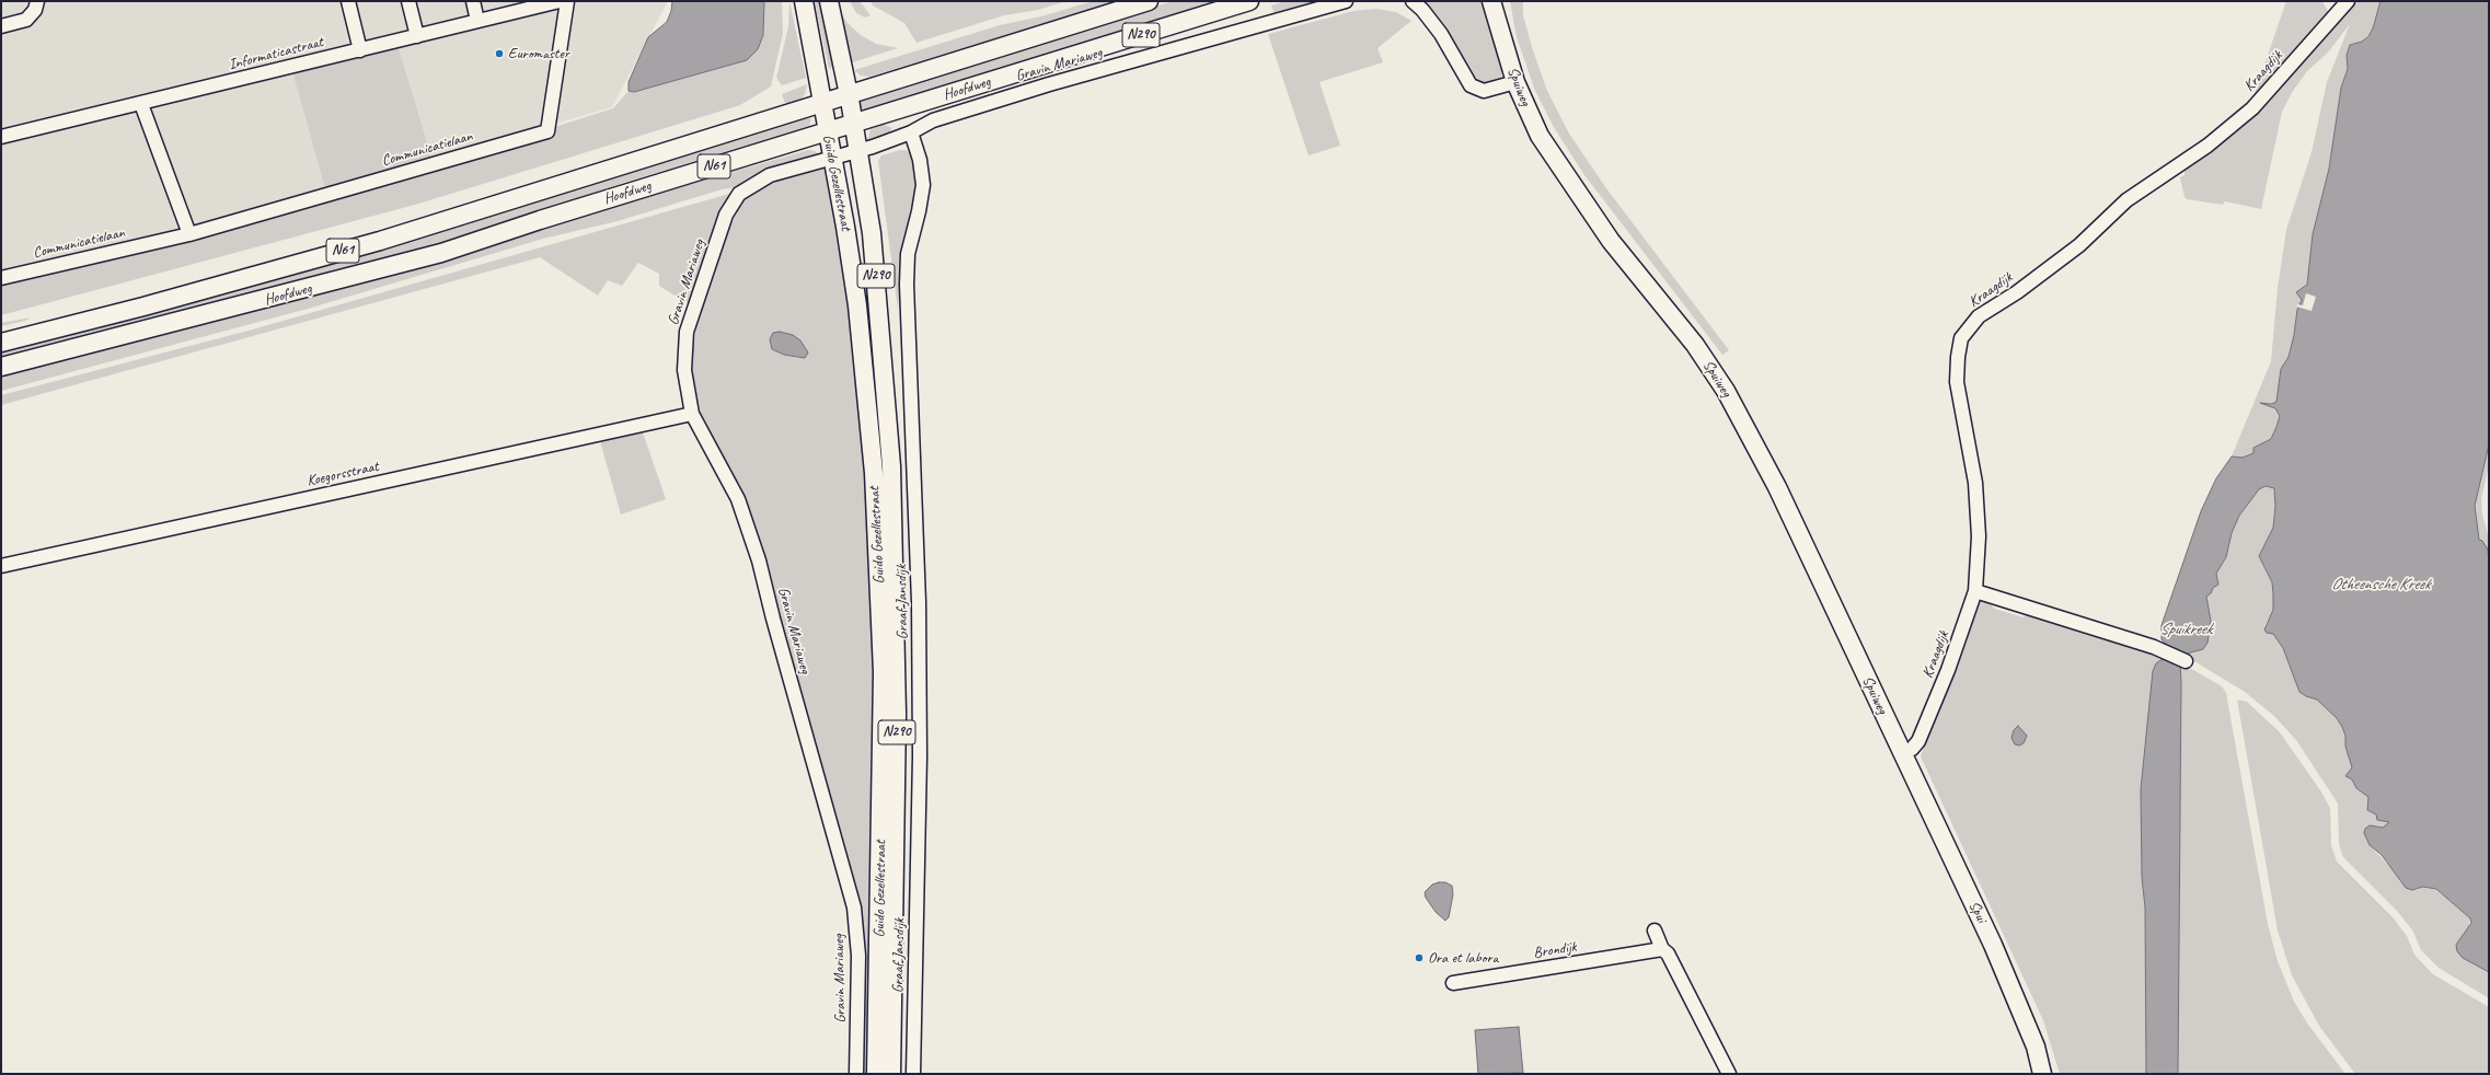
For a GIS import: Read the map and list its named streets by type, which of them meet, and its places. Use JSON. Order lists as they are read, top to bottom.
{
  "streets": {
    "main road": [
      "N290",
      "Spuiweg",
      "Hoofdweg",
      "N61",
      "Guido Gezellestraat",
      "Spui"
    ],
    "street": [
      "Informaticastraat",
      "Gravin Mariaweg",
      "Kraagdijk",
      "Communicatielaan",
      "Koegorsstraat",
      "Graaf Jansdijk",
      "Brondijk"
    ]
  },
  "crossings": [
    ["Gravin Mariaweg", "Guido Gezellestraat"],
    ["Gravin Mariaweg", "Koegorsstraat"],
    ["Gravin Mariaweg", "Graaf Jansdijk"],
    ["Kraagdijk", "Spuiweg"],
    ["Kraagdijk", "Spui"],
    ["Spuiweg", "Spui"],
    ["Hoofdweg", "Guido Gezellestraat"]
  ],
  "water": ["Otheensche Kreek", "Spuikreek"],
  "places": ["Euromaster", "Ora et labora"]
}
